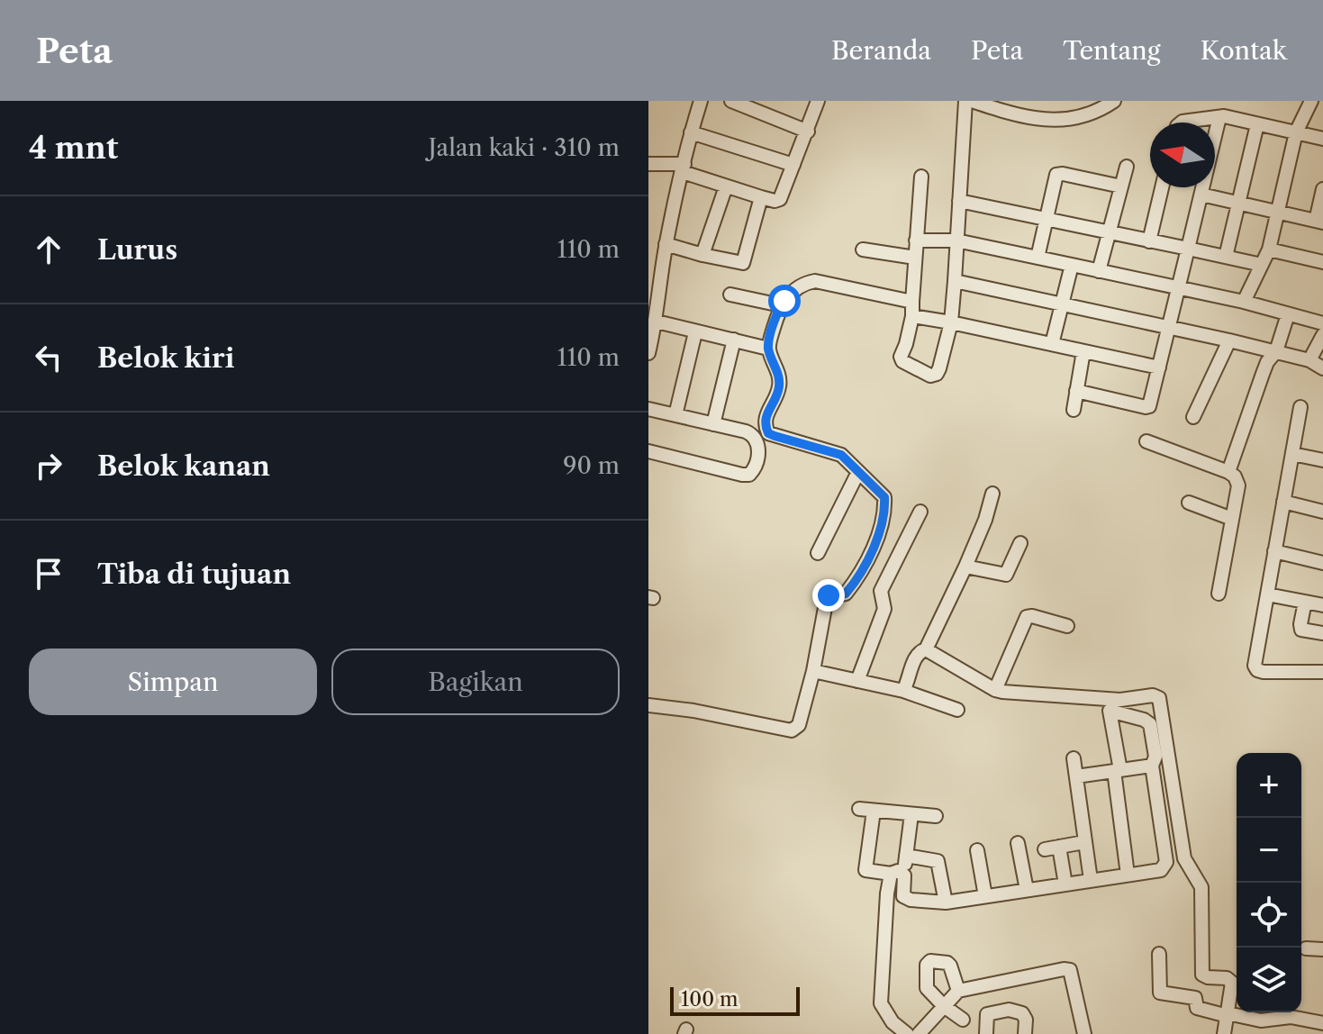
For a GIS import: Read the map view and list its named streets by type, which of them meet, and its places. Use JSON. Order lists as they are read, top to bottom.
{
  "scale_bar": "100 m",
  "north": "left",
  "page": {
    "header": "Peta",
    "nav": [
      "Beranda",
      "Peta",
      "Tentang",
      "Kontak"
    ],
    "heading": ["4 mnt", "Jalan kaki · 310 m"],
    "list": [
      ["Lurus", "110 m"],
      ["Belok kiri", "110 m"],
      ["Belok kanan", "90 m"],
      "Tiba di tujuan"
    ],
    "buttons": ["Simpan", "Bagikan"],
    "map_buttons": ["+", "−"],
    "scale": "100 m"
  }
}
